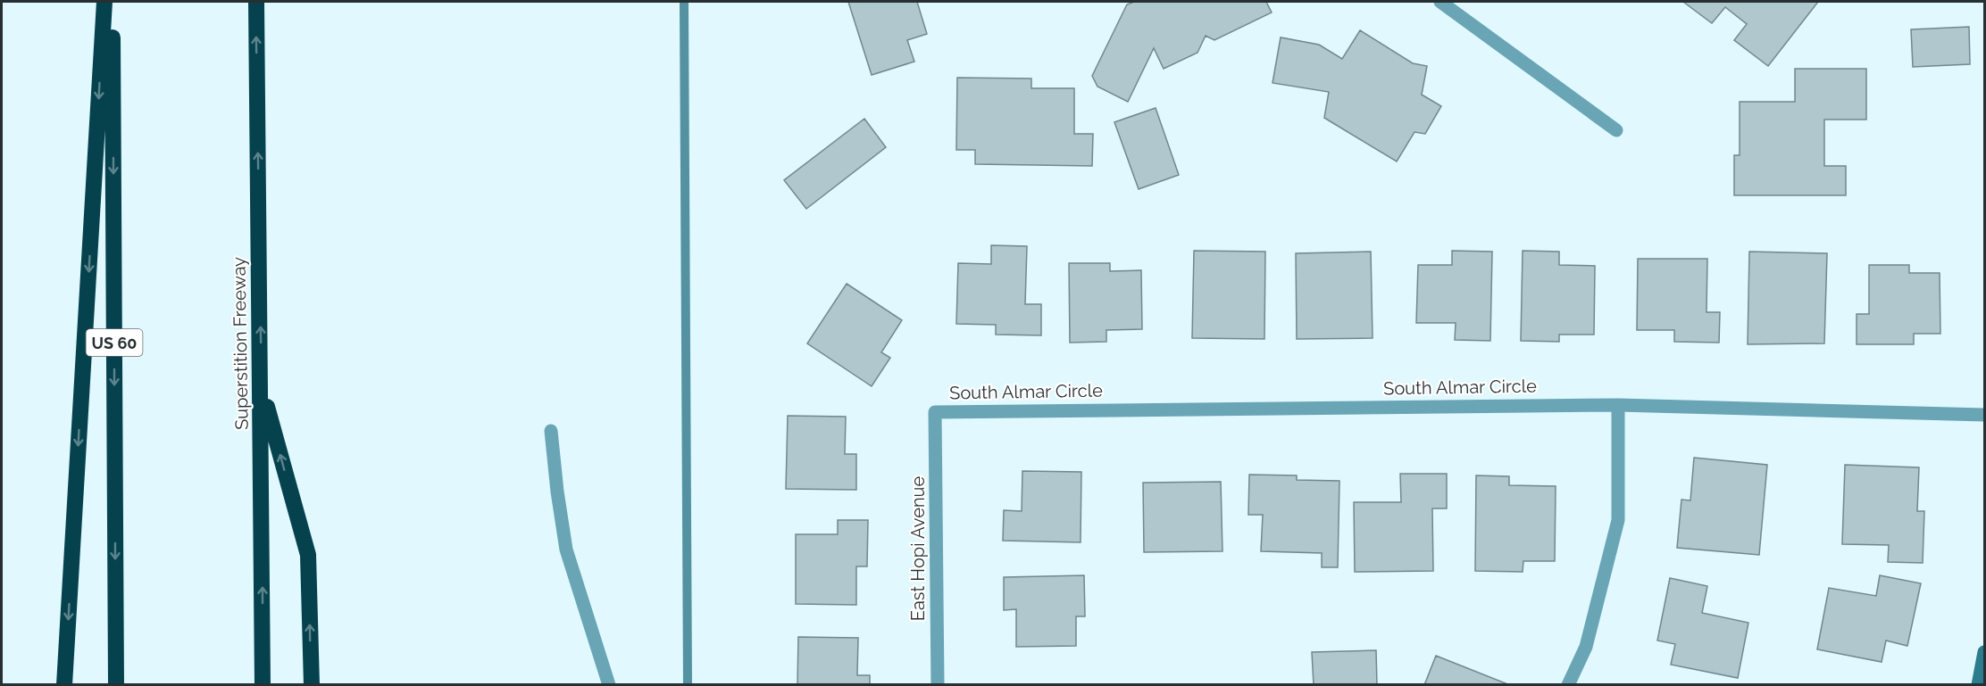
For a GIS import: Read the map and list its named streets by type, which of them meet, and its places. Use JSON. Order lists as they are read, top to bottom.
{
  "streets": {
    "highway": ["US 60", "Superstition Freeway"],
    "street": ["South Almar Circle", "East Hopi Avenue"]
  },
  "crossings": [
    ["South Almar Circle", "East Hopi Avenue"]
  ]
}
